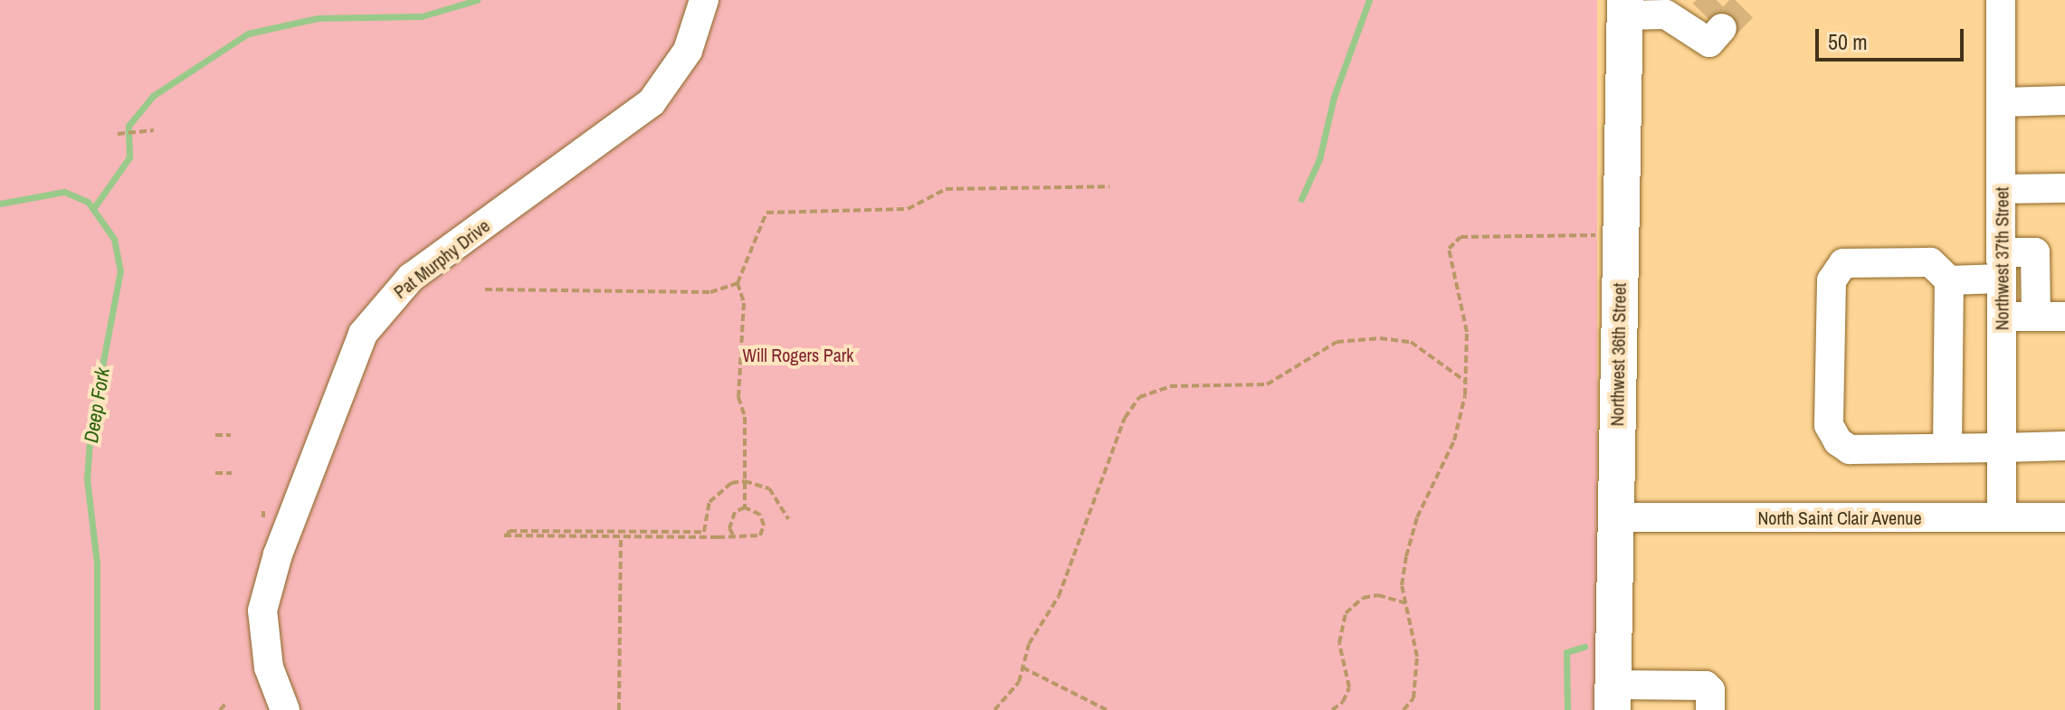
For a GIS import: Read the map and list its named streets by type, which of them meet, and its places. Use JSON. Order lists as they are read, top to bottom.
{
  "streets": {
    "main road": ["Northwest 36th Street"],
    "street": ["Pat Murphy Drive", "Northwest 37th Street", "North Saint Clair Avenue"]
  },
  "crossings": [
    ["Northwest 37th Street", "North Saint Clair Avenue"],
    ["Northwest 36th Street", "North Saint Clair Avenue"]
  ],
  "water": ["Deep Fork"],
  "parks": ["Will Rogers Park"],
  "scale_bar": "50 m"
}
